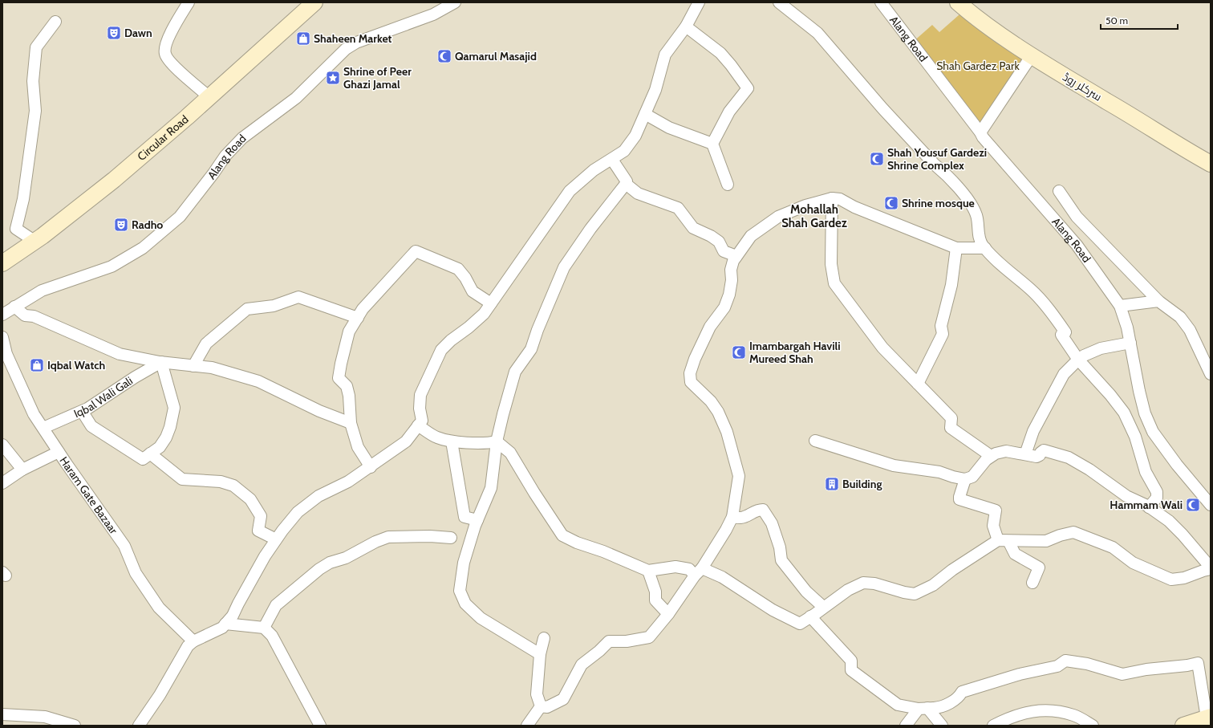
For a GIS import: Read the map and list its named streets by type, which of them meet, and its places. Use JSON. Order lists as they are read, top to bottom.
{
  "streets": {
    "main road": ["سرکلر روڈ", "Circular Road"],
    "street": ["Alang Road", "Iqbal Wali Gali", "Haram Gate Bazaar"]
  },
  "crossings": [
    ["Iqbal Wali Gali", "Haram Gate Bazaar"]
  ],
  "districts": ["Mohallah Shah Gardez"],
  "parks": ["Shah Gardez Park"],
  "places": {
    "theatre": ["Dawn", "Radho"],
    "shop": ["Shaheen Market", "Iqbal Watch"],
    "mosque": [
      "Qamarul Masajid",
      "Shah Yousuf Gardezi Shrine Complex",
      "Shrine mosque",
      "Imambargah Havili Mureed Shah",
      "Hammam Wali"
    ],
    "place": ["Shrine of Peer Ghazi Jamal"],
    "building": ["Building"]
  },
  "scale_bar": "50 m"
}
